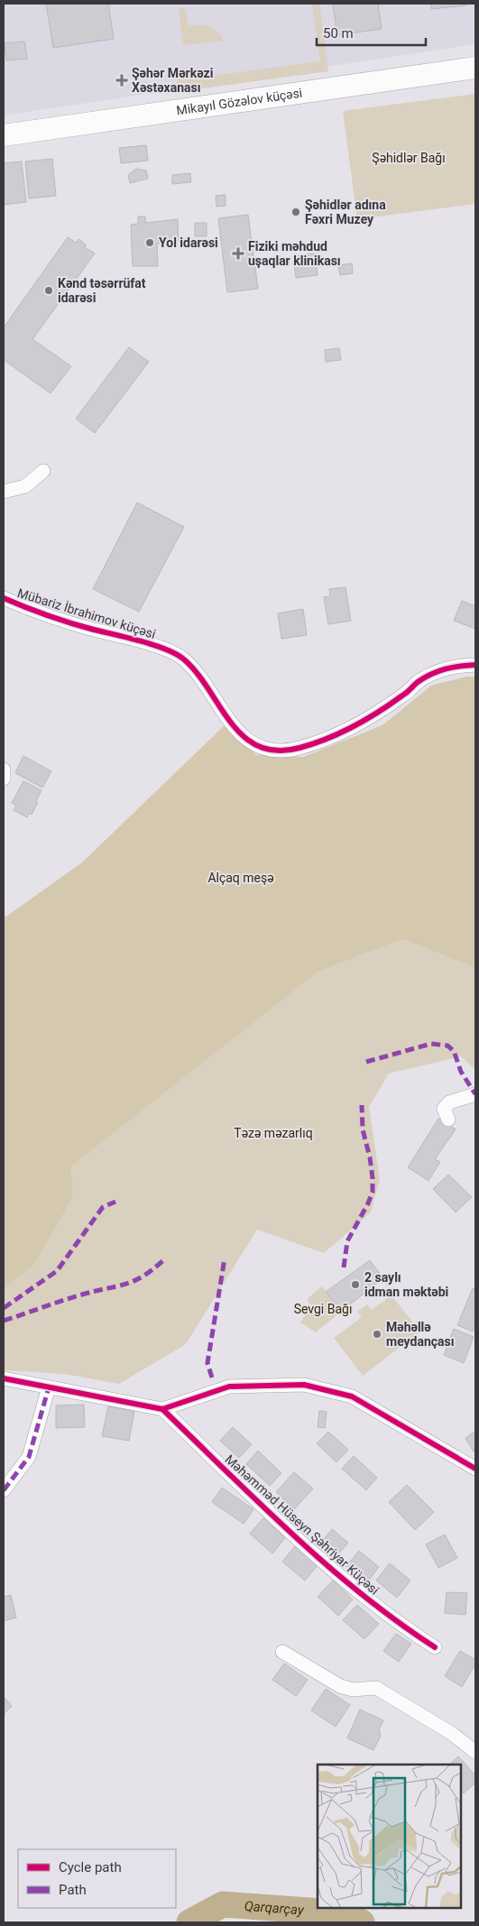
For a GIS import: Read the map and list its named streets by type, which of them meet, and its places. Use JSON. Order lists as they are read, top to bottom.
{
  "streets": {
    "main road": ["Mikayıl Gözəlov küçəsi"],
    "street": ["Mübariz İbrahimov küçəsi", "Məhəmməd Hüseyn Şəhriyar Küçəsi"]
  },
  "water": ["Qarqarçay"],
  "parks": [
    "Şəhidlər Bağı",
    "Alçaq meşə",
    "Təzə məzarlıq",
    "Sevgi Bağı"
  ],
  "places": {
    "health": ["Şəhər Mərkəzi Xəstəxanası", "Fiziki məhdud uşaqlar klinikası"],
    "other": [
      "Şəhidlər adına Fəxri Muzey",
      "Yol idarəsi",
      "Kənd təsərrüfat idarəsi",
      "2 saylı idman məktəbi",
      "Məhəllə meydançası"
    ]
  },
  "legend": ["Cycle path", "Path"],
  "scale_bar": "50 m"
}
